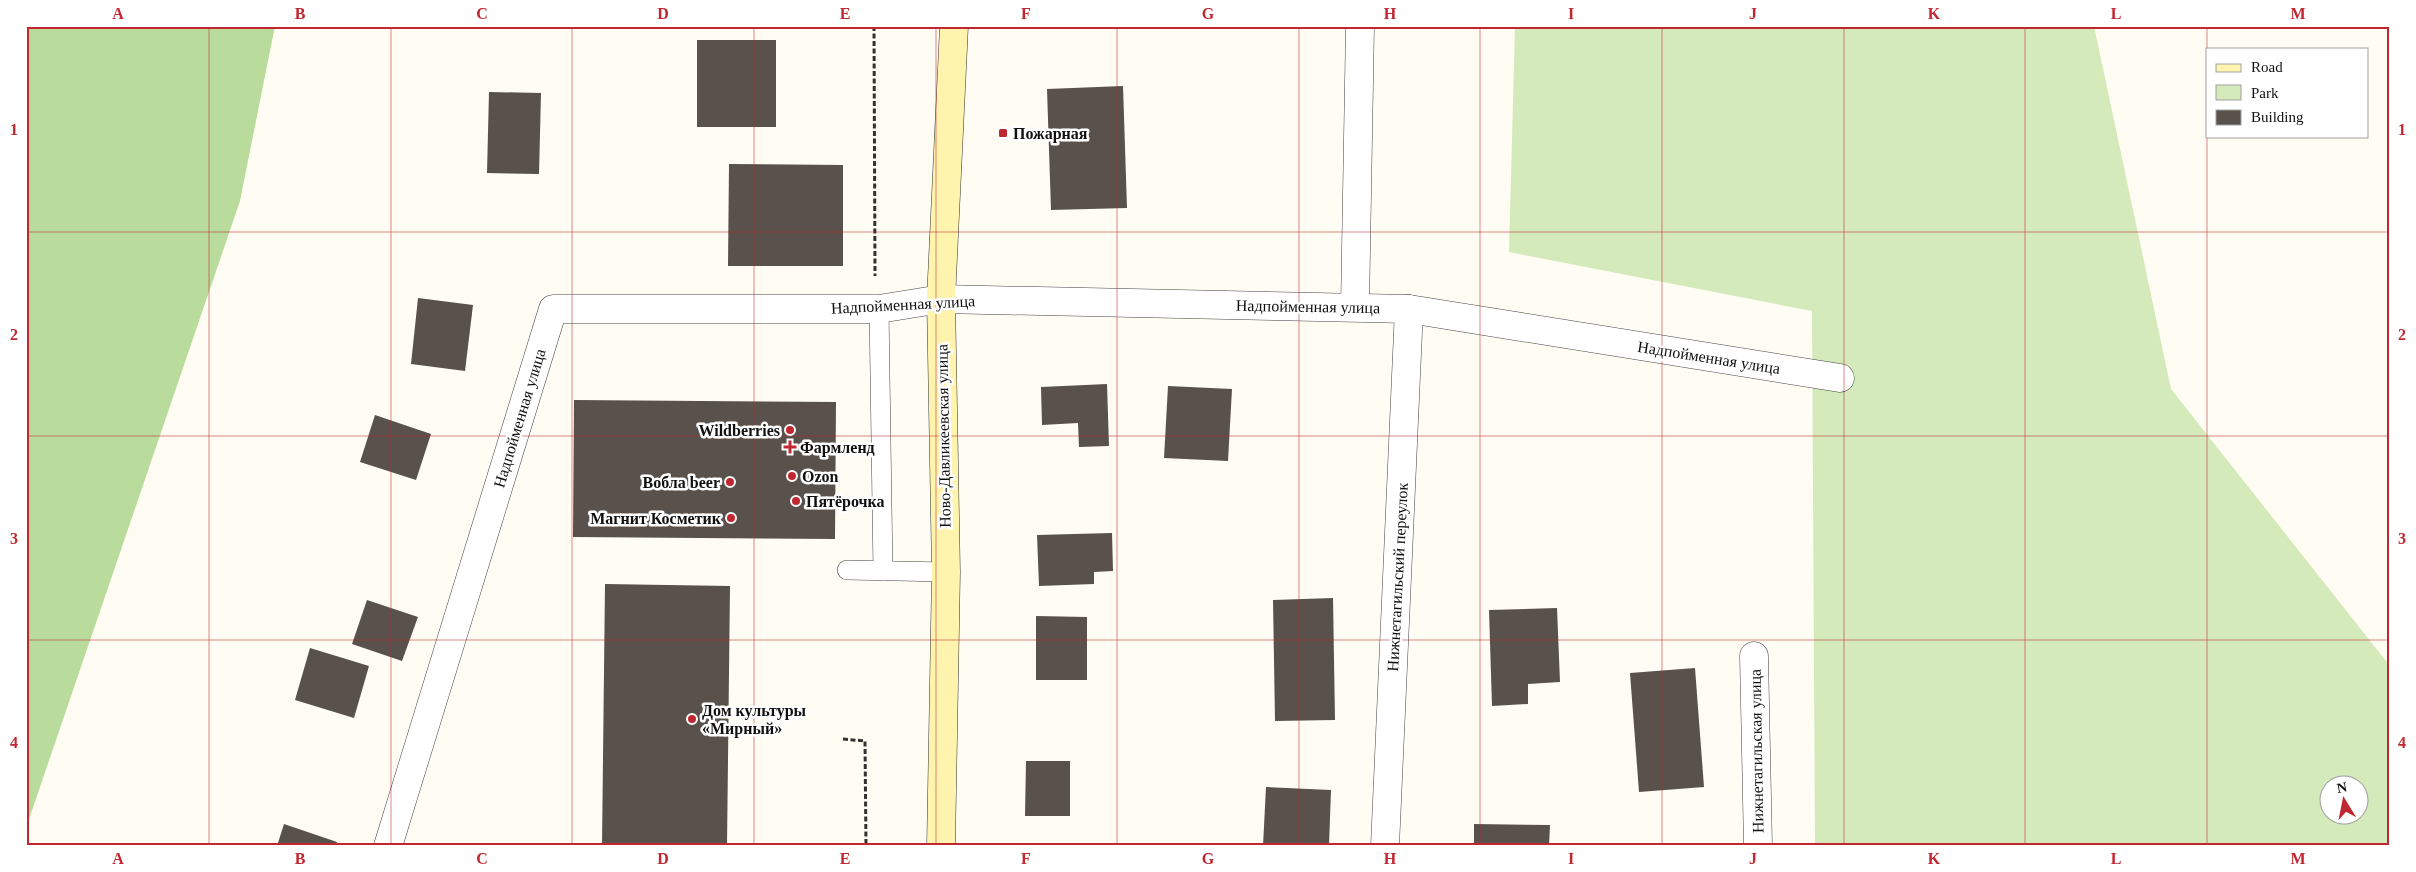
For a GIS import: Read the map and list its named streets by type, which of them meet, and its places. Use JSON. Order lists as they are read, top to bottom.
{
  "streets": {
    "street": [
      "Надпойменная улица",
      "Ново-Давликеевская улица",
      "Нижнетагильский переулок",
      "Нижнетагильская улица"
    ]
  },
  "crossings": [
    ["Надпойменная улица", "Ново-Давликеевская улица"],
    ["Надпойменная улица", "Нижнетагильский переулок"]
  ],
  "places": {
    "transit": ["Пожарная"],
    "other": [
      "Wildberries",
      "Ozon",
      "Вобла beer",
      "Пятёрочка",
      "Магнит Косметик",
      "Дом культуры «Мирный»"
    ],
    "health": ["Фармленд"]
  },
  "legend": ["Road", "Park", "Building"],
  "north": "top",
  "grid": {
    "columns": [
      "A",
      "B",
      "C",
      "D",
      "E",
      "F",
      "G",
      "H",
      "I",
      "J",
      "K",
      "L",
      "M"
    ],
    "rows": [
      "1",
      "2",
      "3",
      "4"
    ]
  }
}
